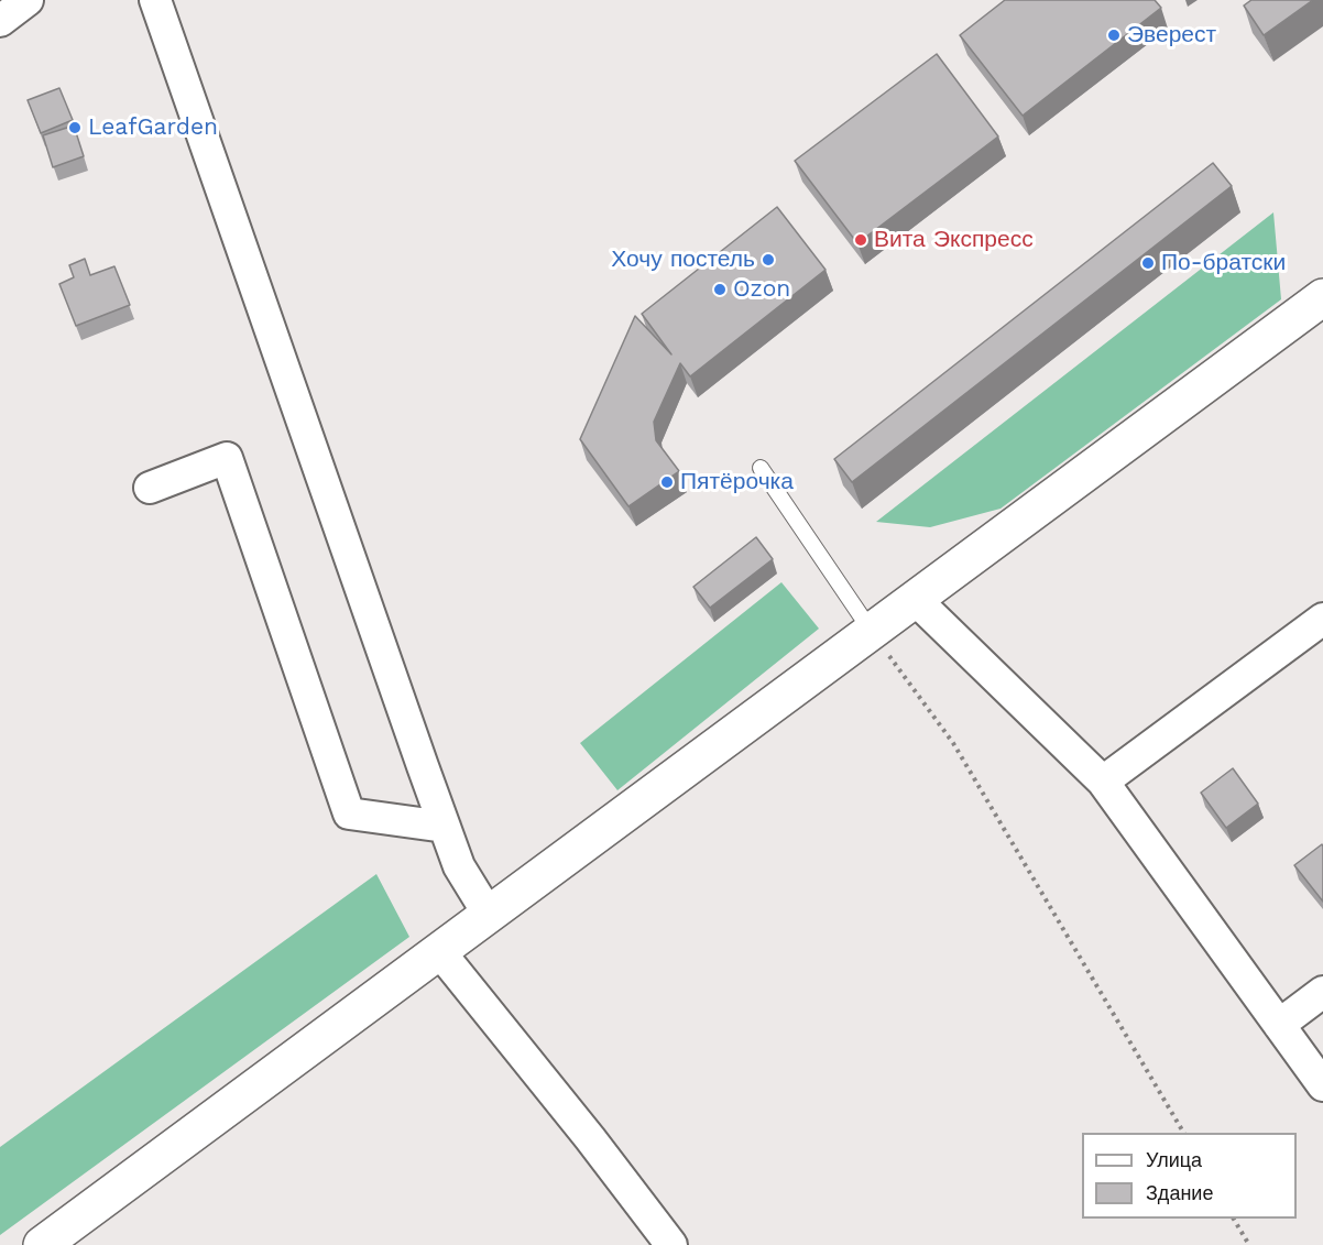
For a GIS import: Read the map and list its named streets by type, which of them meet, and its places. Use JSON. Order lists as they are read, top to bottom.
{
  "places": [
    "Эверест",
    "LeafGarden",
    "Вита Экспресс",
    "Хочу постель",
    "По-братски",
    "Ozon",
    "Пятёрочка"
  ],
  "legend": ["Улица", "Здание"]
}
